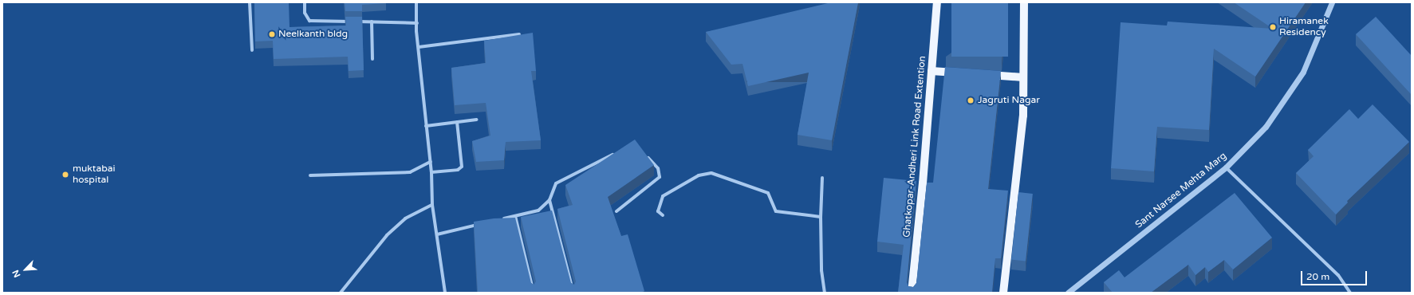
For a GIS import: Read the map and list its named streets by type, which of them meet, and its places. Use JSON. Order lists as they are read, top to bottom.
{
  "streets": {
    "main road": ["Ghatkopar-Andheri Link Road Extention"],
    "street": ["Sant Narsee Mehta Marg"]
  },
  "places": [
    "Hiramanek Residency",
    "Neelkanth bldg",
    "Jagruti Nagar",
    "muktabai hospital"
  ],
  "scale_bar": "20 m",
  "north": "bottom left"
}
